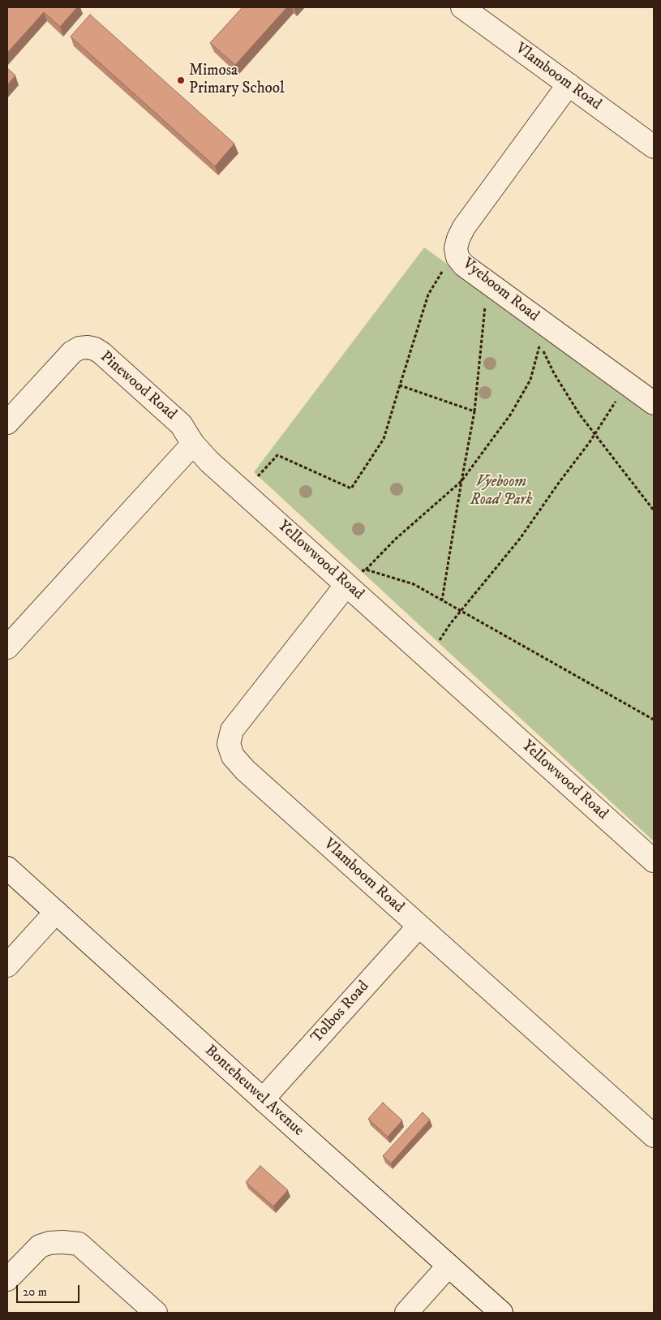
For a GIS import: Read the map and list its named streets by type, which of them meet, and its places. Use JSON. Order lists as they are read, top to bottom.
{
  "streets": {
    "street": [
      "Vlamboom Road",
      "Vyeboom Road",
      "Pinewood Road",
      "Yellowwood Road",
      "Tolbos Road",
      "Bonteheuwel Avenue"
    ]
  },
  "crossings": [
    ["Vlamboom Road", "Vyeboom Road"],
    ["Vlamboom Road", "Yellowwood Road"],
    ["Vlamboom Road", "Tolbos Road"],
    ["Pinewood Road", "Yellowwood Road"],
    ["Tolbos Road", "Bonteheuwel Avenue"]
  ],
  "parks": ["Vyeboom Road Park"],
  "places": ["Mimosa Primary School"],
  "scale_bar": "20 m"
}
